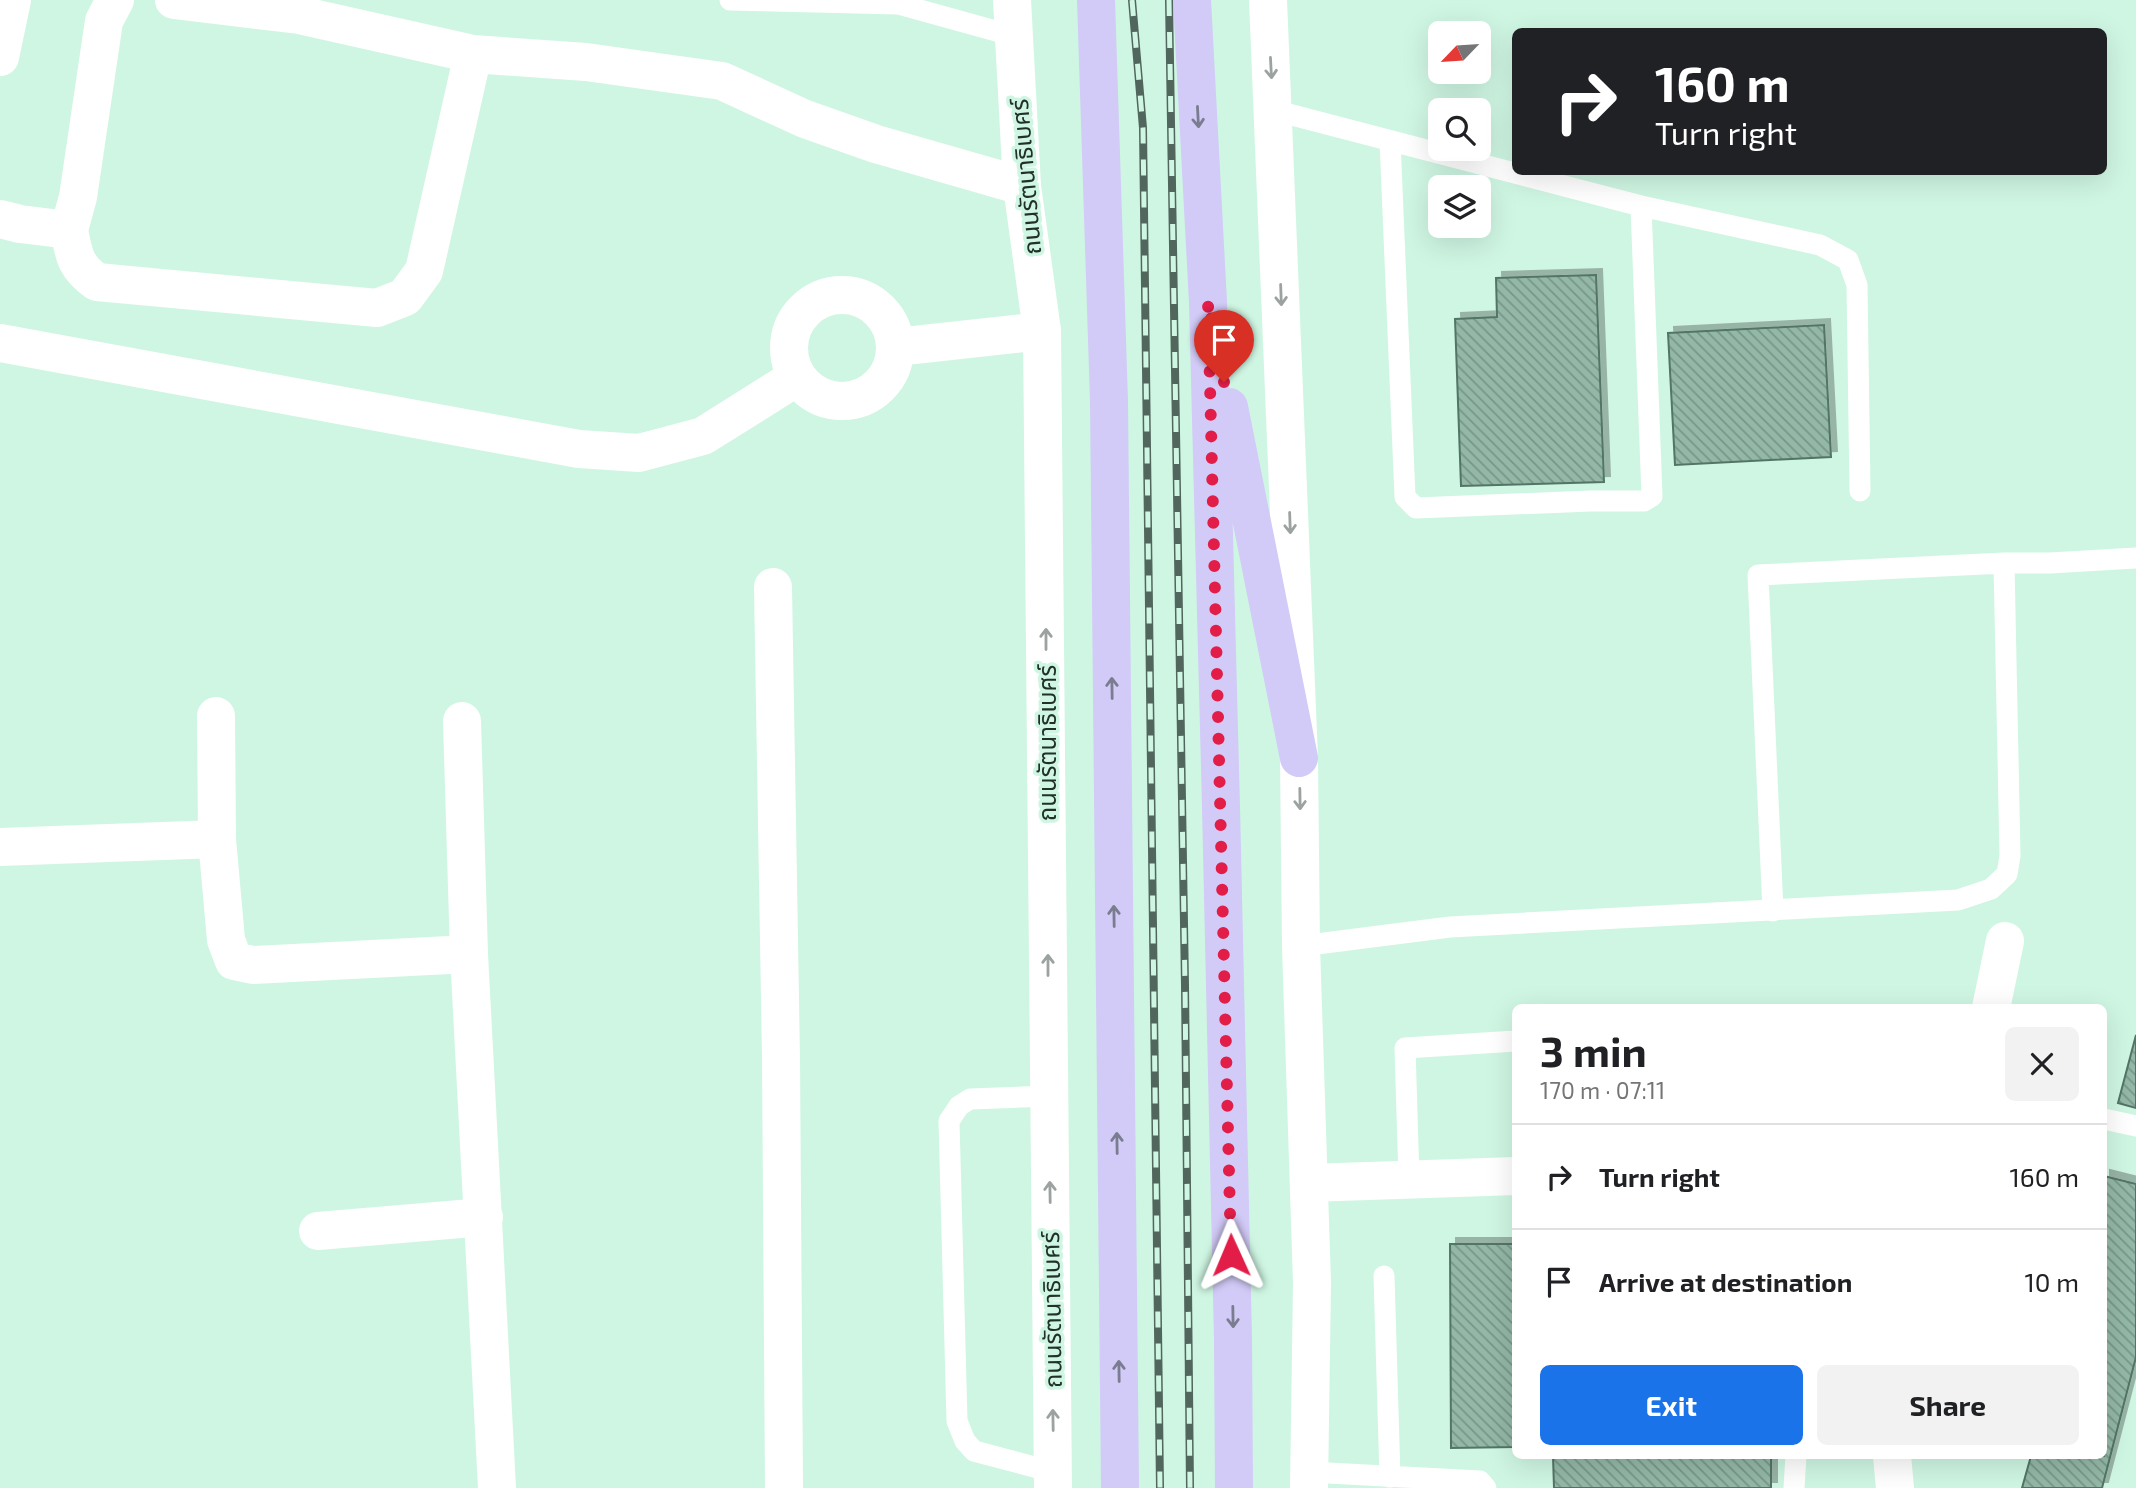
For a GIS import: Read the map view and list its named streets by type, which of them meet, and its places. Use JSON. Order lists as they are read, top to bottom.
{
  "streets": {
    "street": ["ถนนรัตนาธิเบศร์"]
  },
  "north": "bottom left",
  "page": {
    "turn": ["160 m", "Turn right"],
    "heading": ["3 min", "170 m · 07:11"],
    "list": [
      {
        "name": "Turn right",
        "value": "160 m"
      },
      {
        "name": "Arrive at destination",
        "value": "10 m"
      }
    ],
    "buttons": ["Exit", "Share"]
  }
}
